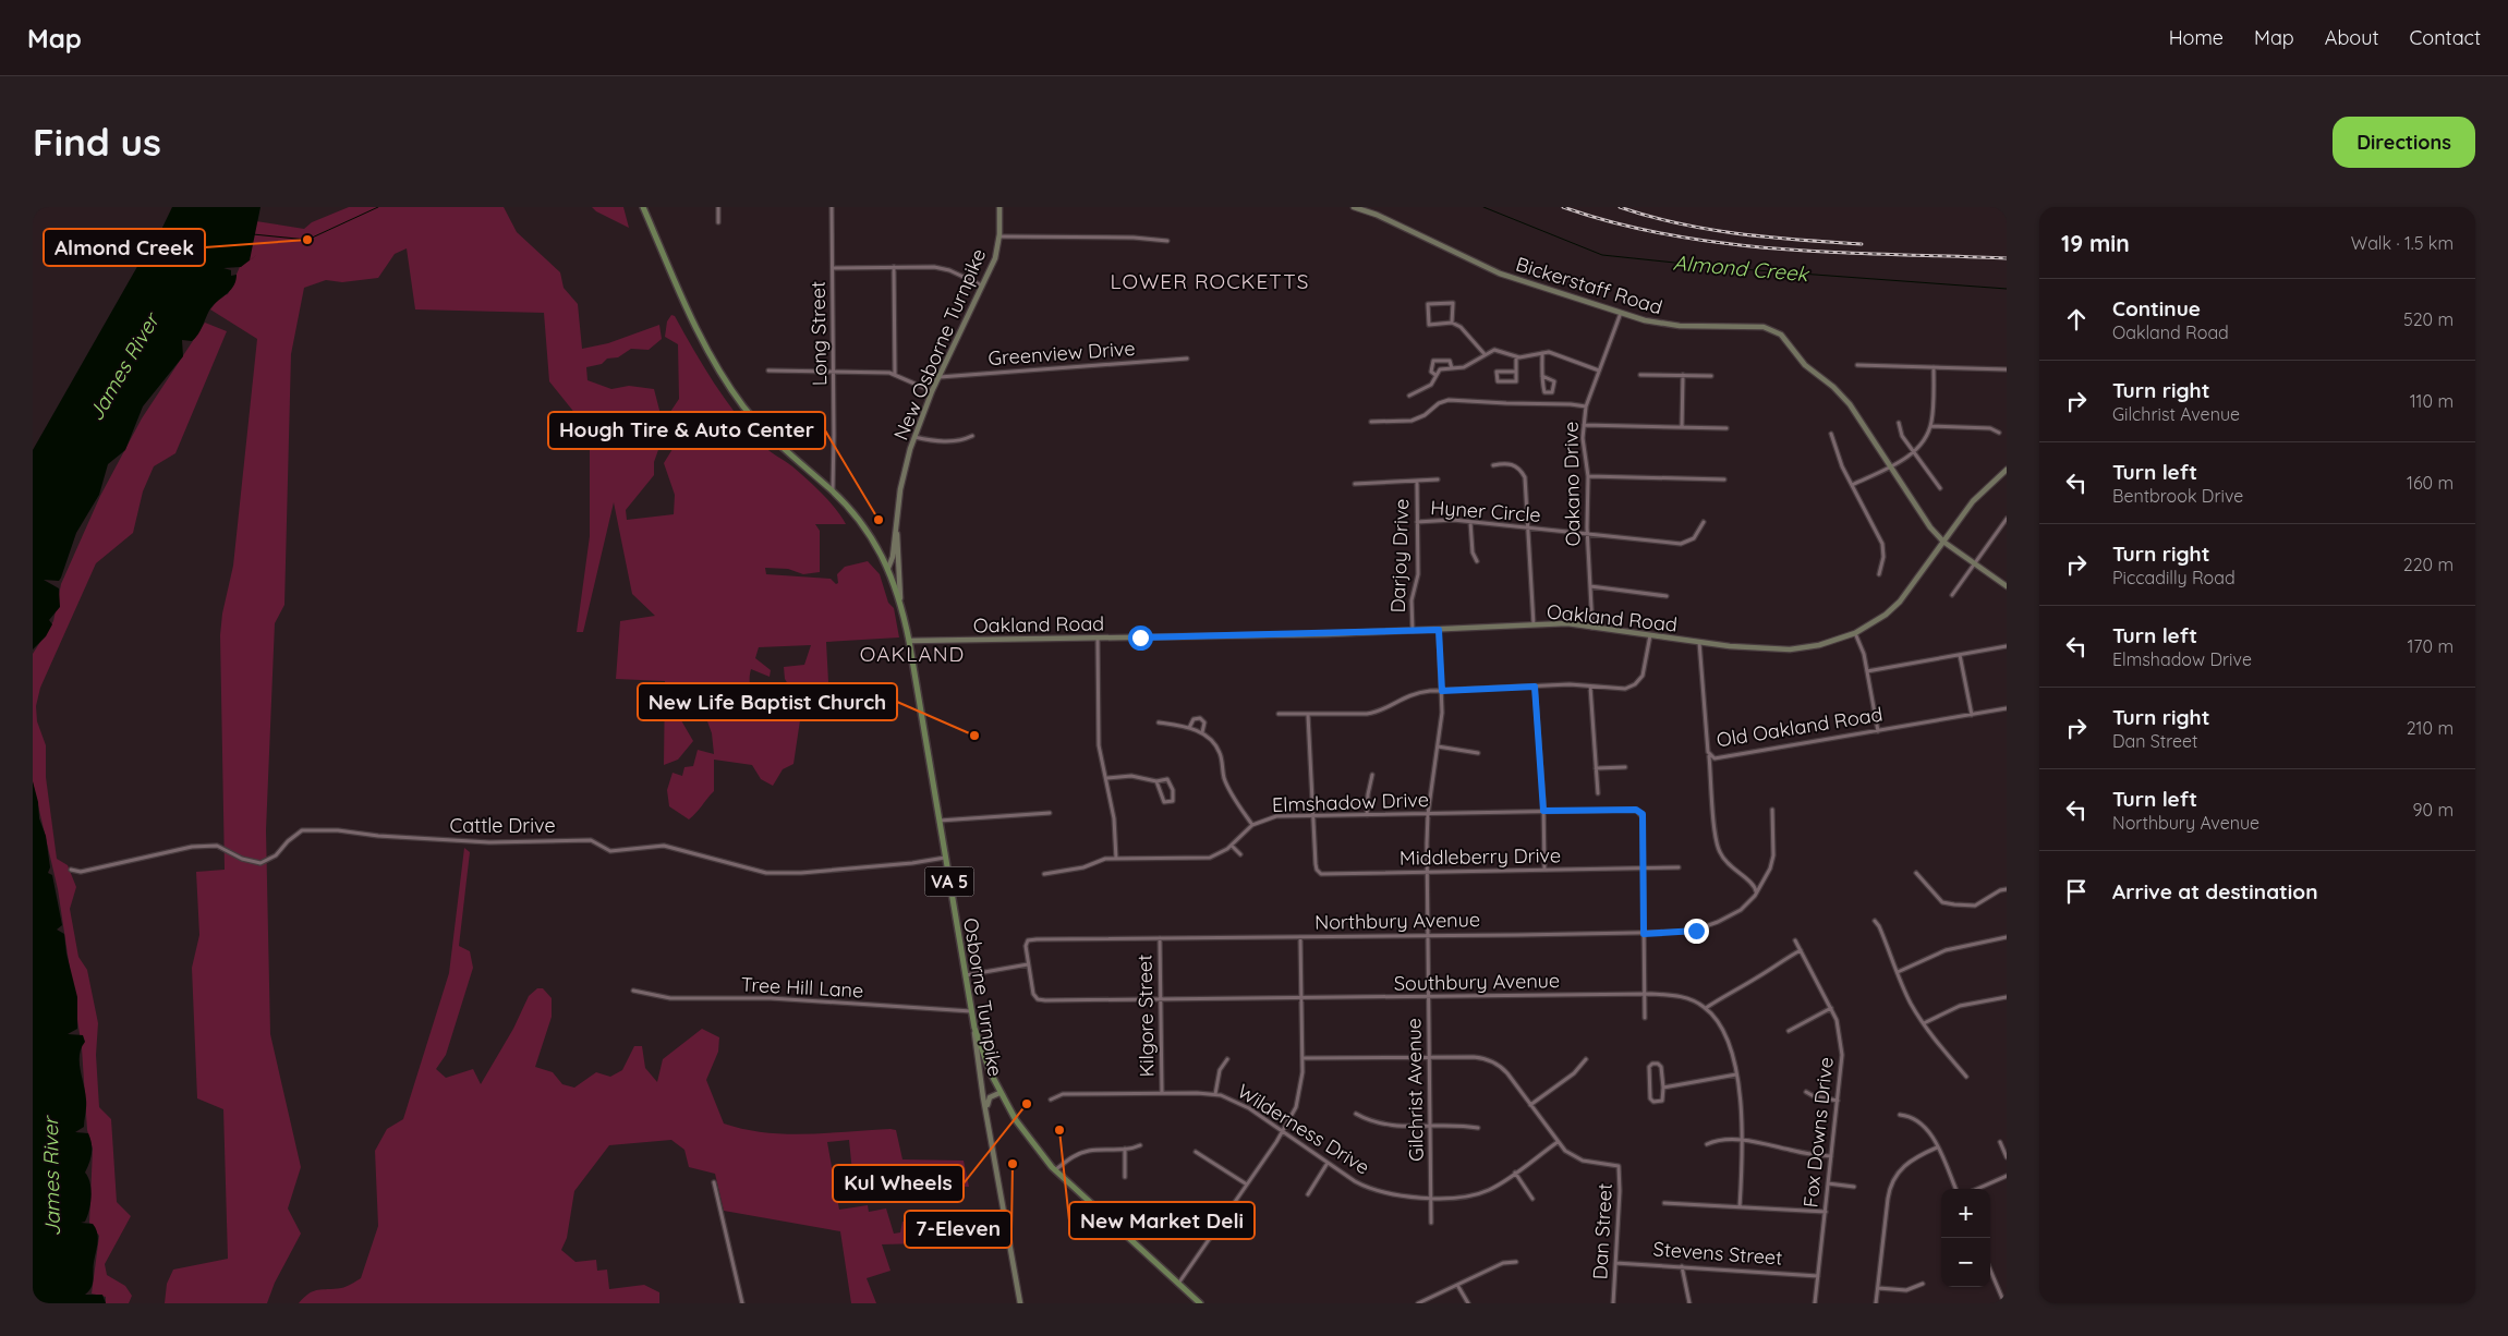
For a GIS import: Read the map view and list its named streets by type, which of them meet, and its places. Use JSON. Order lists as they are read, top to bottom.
{
  "streets": {
    "main road": ["VA 5", "Osborne Turnpike"],
    "street": [
      "Bickerstaff Road",
      "Long Street",
      "New Osborne Turnpike",
      "Greenview Drive",
      "Oakano Drive",
      "Hyner Circle",
      "Darjoy Drive",
      "Oakland Road",
      "Old Oakland Road",
      "Elmshadow Drive",
      "Cattle Drive",
      "Middleberry Drive",
      "Northbury Avenue",
      "Southbury Avenue",
      "Tree Hill Lane",
      "Kilgore Street",
      "Gilchrist Avenue",
      "Wilderness Drive",
      "Fox Downs Drive",
      "Dan Street",
      "Stevens Street"
    ]
  },
  "crossings": [
    ["Bickerstaff Road", "Oakano Drive"],
    ["Bickerstaff Road", "Oakland Road"],
    ["Long Street", "VA 5"],
    ["New Osborne Turnpike", "Greenview Drive"],
    ["New Osborne Turnpike", "VA 5"],
    ["New Osborne Turnpike", "Osborne Turnpike"],
    ["Oakano Drive", "Hyner Circle"],
    ["Oakano Drive", "Oakland Road"],
    ["Hyner Circle", "Darjoy Drive"],
    ["Darjoy Drive", "Oakland Road"],
    ["Oakland Road", "Old Oakland Road"],
    ["Oakland Road", "Osborne Turnpike"],
    ["Oakland Road", "Gilchrist Avenue"],
    ["Elmshadow Drive", "Middleberry Drive"],
    ["Elmshadow Drive", "Gilchrist Avenue"],
    ["Cattle Drive", "Osborne Turnpike"],
    ["Middleberry Drive", "Gilchrist Avenue"],
    ["VA 5", "Osborne Turnpike"],
    ["Northbury Avenue", "Southbury Avenue"],
    ["Northbury Avenue", "Kilgore Street"],
    ["Northbury Avenue", "Gilchrist Avenue"],
    ["Southbury Avenue", "Kilgore Street"],
    ["Southbury Avenue", "Gilchrist Avenue"],
    ["Tree Hill Lane", "Osborne Turnpike"],
    ["Kilgore Street", "Wilderness Drive"],
    ["Gilchrist Avenue", "Wilderness Drive"],
    ["Wilderness Drive", "Dan Street"],
    ["Fox Downs Drive", "Stevens Street"],
    ["Dan Street", "Stevens Street"]
  ],
  "districts": ["LOWER ROCKETTS", "OAKLAND"],
  "water": ["Almond Creek", "James River"],
  "places": [
    "Almond Creek",
    "Hough Tire & Auto Center",
    "New Life Baptist Church",
    "Kul Wheels",
    "New Market Deli",
    "7-Eleven"
  ],
  "page": {
    "header": "Map",
    "nav": [
      "Home",
      "Map",
      "About",
      "Contact"
    ],
    "buttons": "Directions",
    "title": "Find us",
    "heading": ["19 min", "Walk · 1.5 km"],
    "list": [
      ["Continue", "Oakland Road", "520 m"],
      ["Turn right", "Gilchrist Avenue", "110 m"],
      ["Turn left", "Bentbrook Drive", "160 m"],
      ["Turn right", "Piccadilly Road", "220 m"],
      ["Turn left", "Elmshadow Drive", "170 m"],
      ["Turn right", "Dan Street", "210 m"],
      ["Turn left", "Northbury Avenue", "90 m"],
      "Arrive at destination"
    ],
    "map_buttons": ["+", "−"]
  }
}
